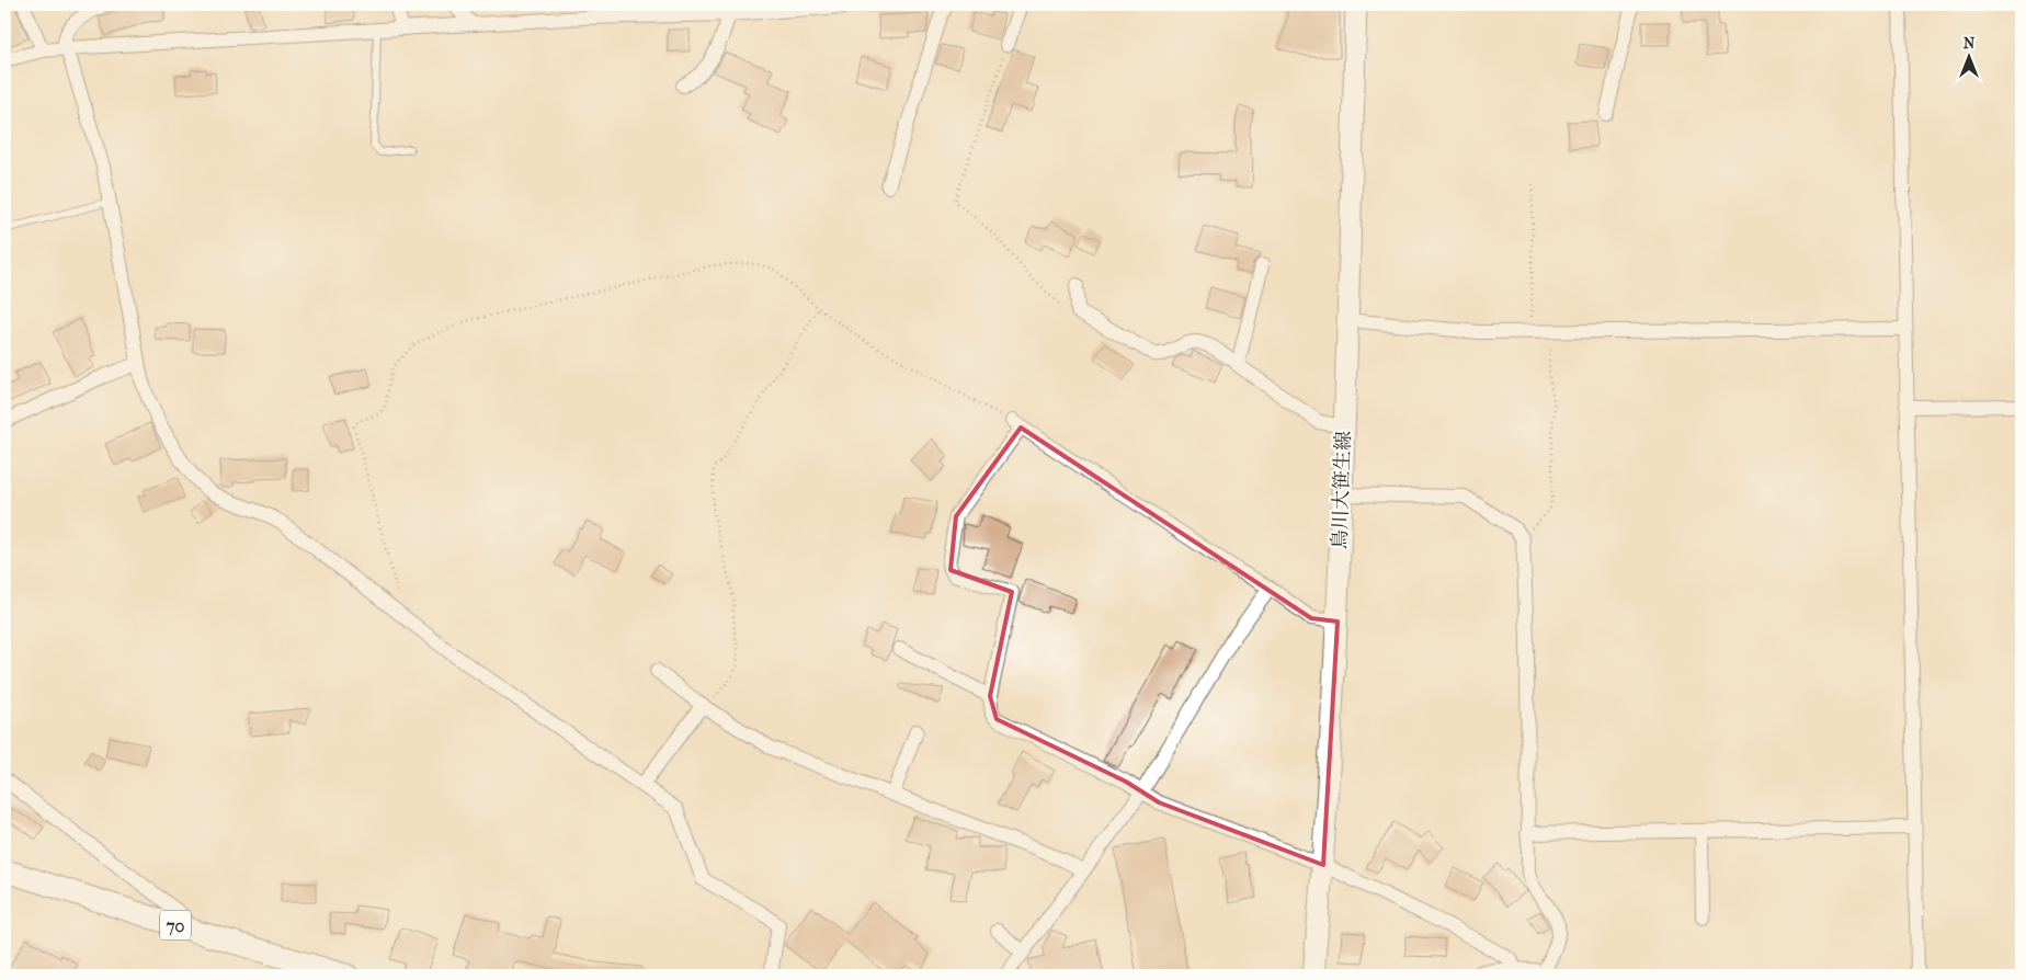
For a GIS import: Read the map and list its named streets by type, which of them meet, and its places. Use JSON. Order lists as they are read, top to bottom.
{
  "streets": {
    "main road": ["70"],
    "street": ["鳥川大笹生線"]
  },
  "north": "top"
}
